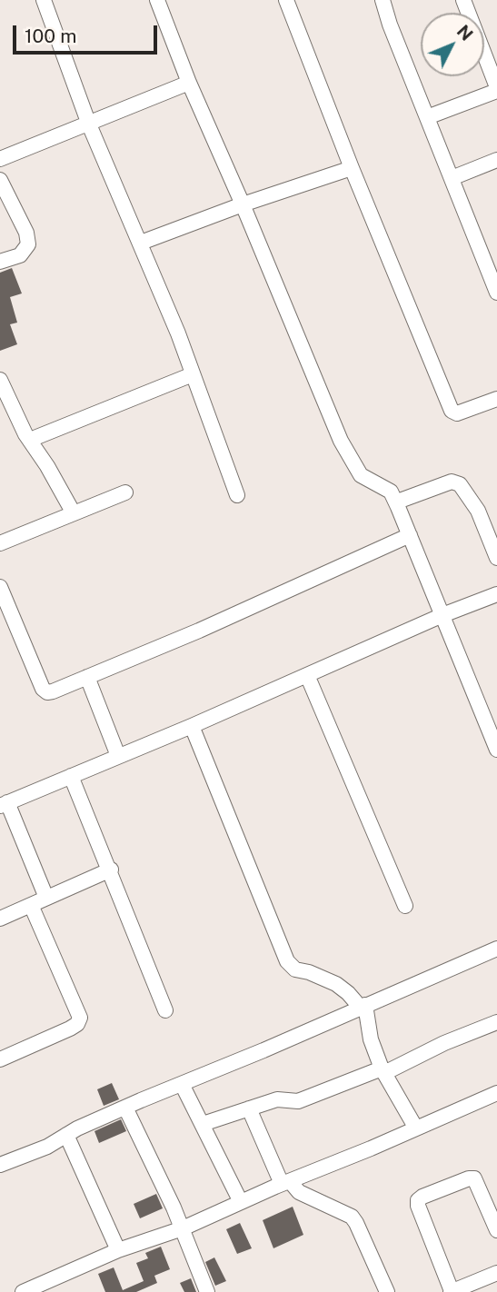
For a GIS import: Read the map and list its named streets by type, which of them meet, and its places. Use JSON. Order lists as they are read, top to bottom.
{
  "scale_bar": "100 m",
  "north": "top right"
}
